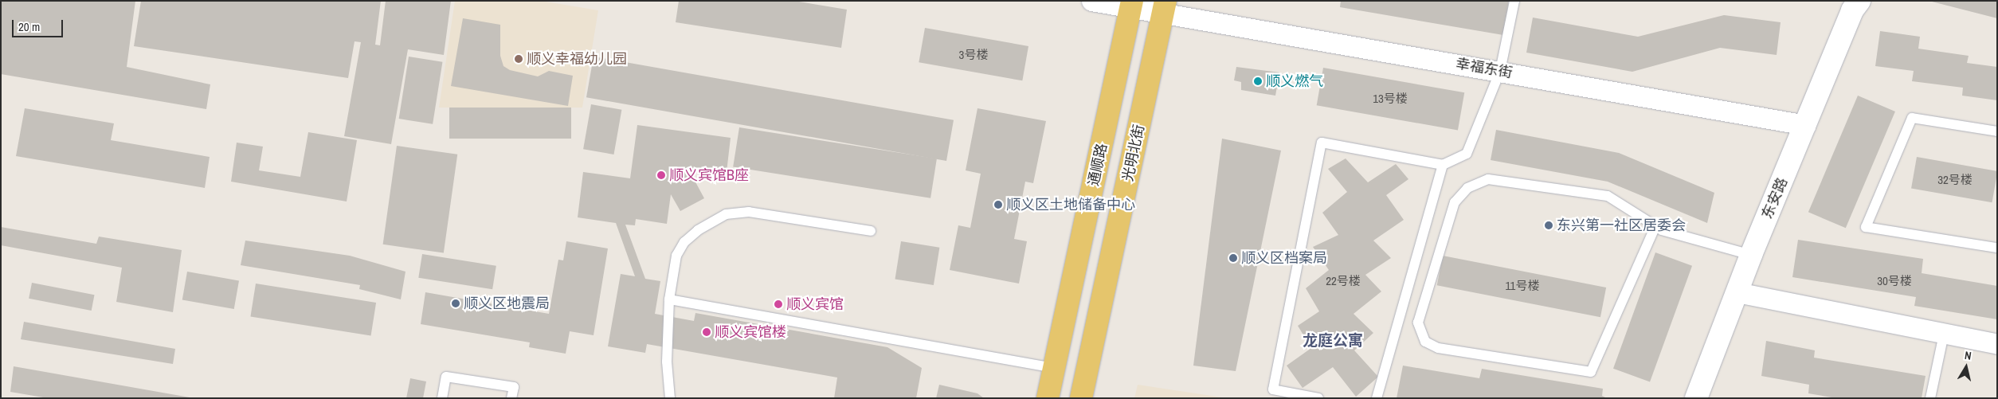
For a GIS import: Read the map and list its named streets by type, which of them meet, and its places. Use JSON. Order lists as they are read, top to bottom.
{
  "streets": {
    "main road": ["光明北街", "通顺路"],
    "street": ["幸福东街", "东安路"]
  },
  "crossings": [
    ["幸福东街", "光明北街"],
    ["幸福东街", "通顺路"],
    ["幸福东街", "东安路"]
  ],
  "districts": ["龙庭公寓"],
  "places": [
    "顺义幸福幼儿园",
    "顺义燃气",
    "顺义宾馆B座",
    "顺义区土地储备中心",
    "东兴第一社区居委会",
    "顺义区档案局",
    "顺义区地震局",
    "顺义宾馆",
    "顺义宾馆楼"
  ],
  "house_numbers": [
    "3号楼",
    "13号楼",
    "32号楼",
    "22号楼",
    "30号楼",
    "11号楼"
  ],
  "scale_bar": "20 m",
  "north": "top"
}
